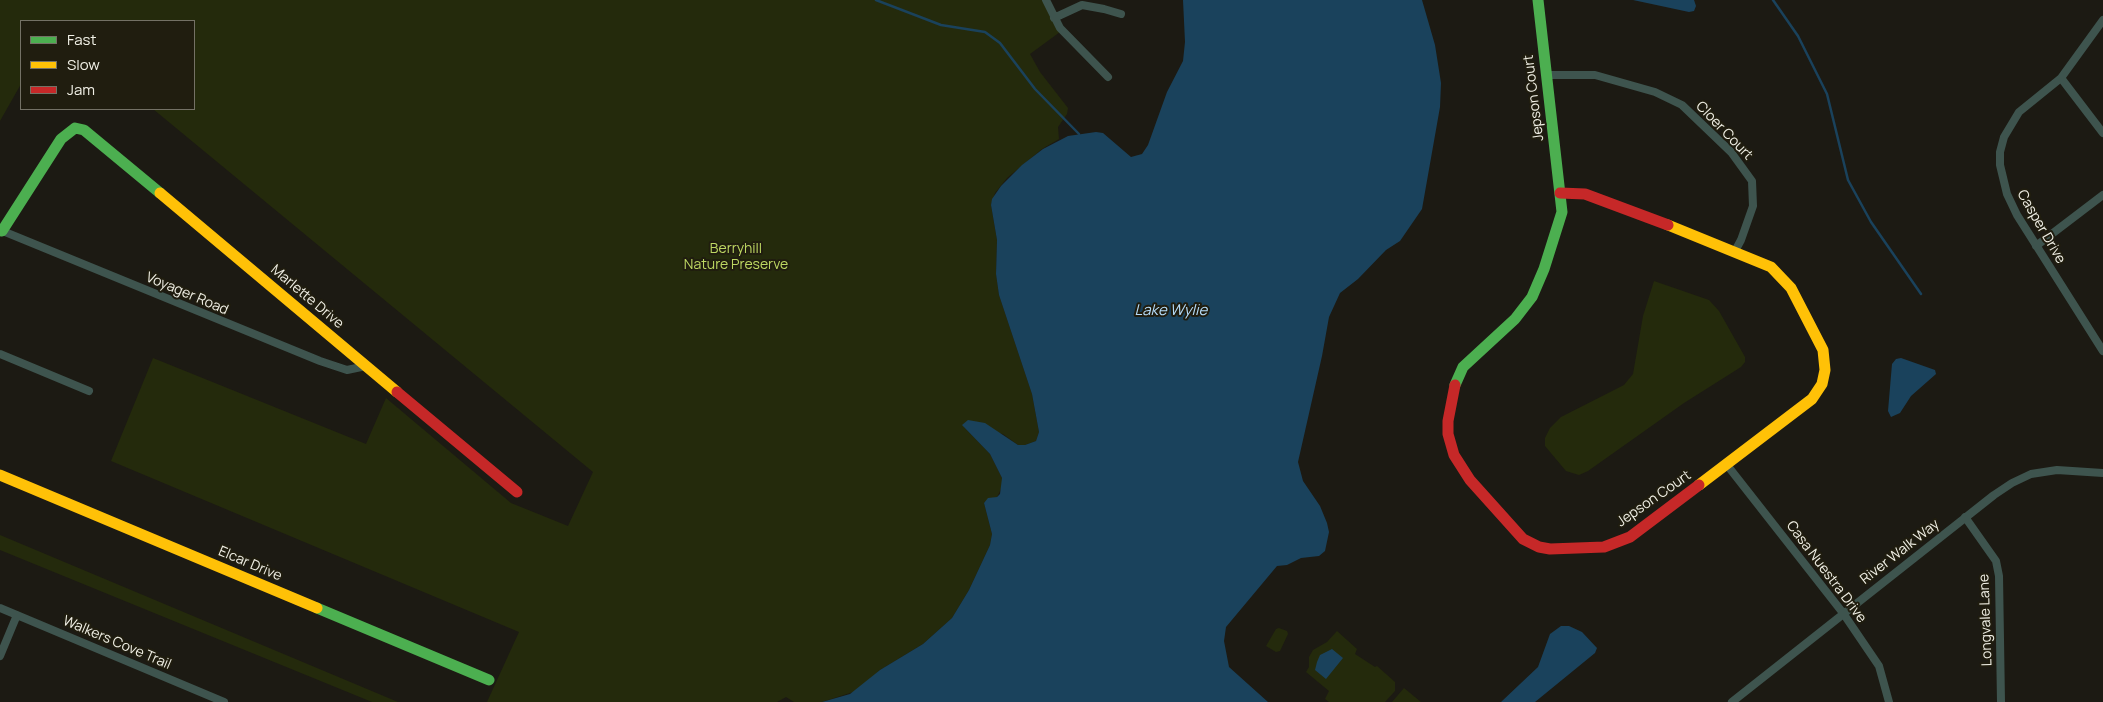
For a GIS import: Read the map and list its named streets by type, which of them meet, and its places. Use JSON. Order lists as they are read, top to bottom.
{
  "streets": {
    "street": [
      "Jepson Court",
      "Cloer Court",
      "Casper Drive",
      "Voyager Road",
      "Marlette Drive",
      "River Walk Way",
      "Elcar Drive",
      "Casa Nuestra Drive",
      "Longvale Lane",
      "Walkers Cove Trail"
    ]
  },
  "crossings": [
    ["Jepson Court", "Cloer Court"],
    ["Jepson Court", "Casa Nuestra Drive"],
    ["Voyager Road", "Marlette Drive"],
    ["River Walk Way", "Casa Nuestra Drive"],
    ["River Walk Way", "Longvale Lane"]
  ],
  "water": ["Lake Wylie"],
  "parks": ["Berryhill Nature Preserve"],
  "legend": ["Fast", "Slow", "Jam"]
}
